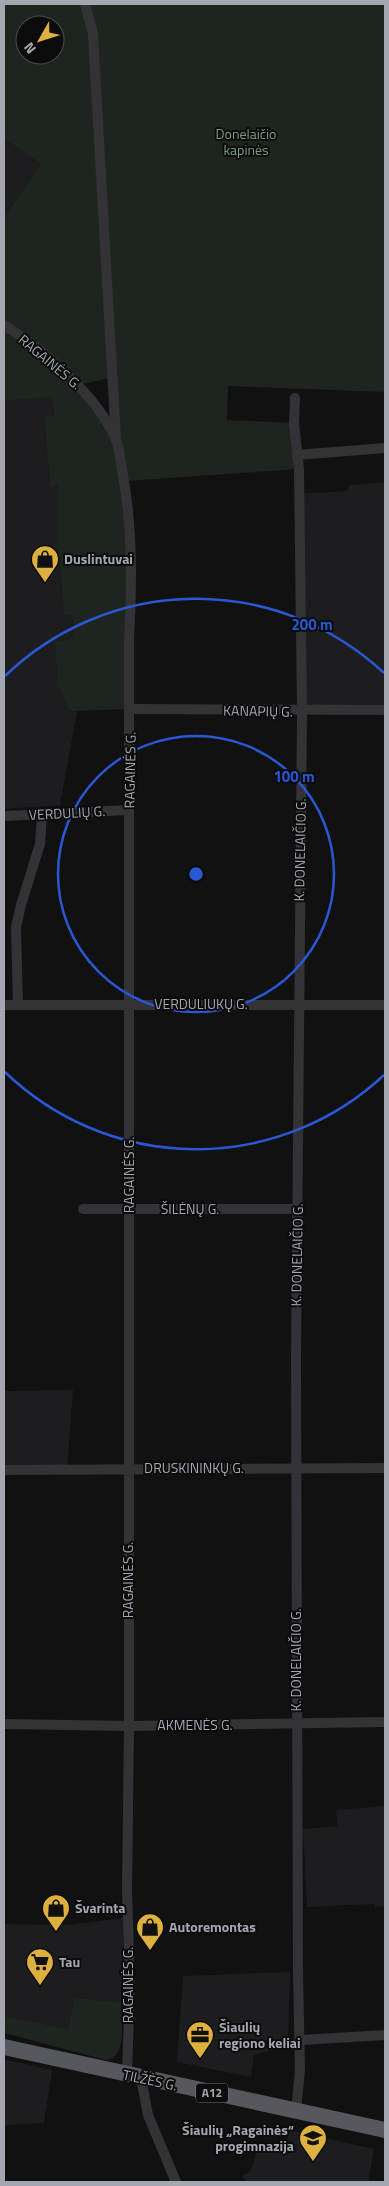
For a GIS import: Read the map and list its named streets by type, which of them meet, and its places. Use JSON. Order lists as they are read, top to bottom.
{
  "streets": {
    "highway": ["TILŽĖS G.", "A12"],
    "street": [
      "RAGAINĖS G.",
      "KANAPIŲ G.",
      "VERDULIŲ G.",
      "K. DONELAIČIO G.",
      "VERDULIUKŲ G.",
      "ŠILĖNŲ G.",
      "DRUSKININKŲ G.",
      "AKMENĖS G."
    ]
  },
  "crossings": [
    ["RAGAINĖS G.", "KANAPIŲ G."],
    ["RAGAINĖS G.", "VERDULIŲ G."],
    ["RAGAINĖS G.", "VERDULIUKŲ G."],
    ["RAGAINĖS G.", "ŠILĖNŲ G."],
    ["RAGAINĖS G.", "DRUSKININKŲ G."],
    ["RAGAINĖS G.", "AKMENĖS G."],
    ["RAGAINĖS G.", "TILŽĖS G."],
    ["KANAPIŲ G.", "K. DONELAIČIO G."],
    ["K. DONELAIČIO G.", "VERDULIUKŲ G."],
    ["K. DONELAIČIO G.", "ŠILĖNŲ G."],
    ["K. DONELAIČIO G.", "DRUSKININKŲ G."],
    ["K. DONELAIČIO G.", "AKMENĖS G."],
    ["K. DONELAIČIO G.", "TILŽĖS G."]
  ],
  "parks": ["Donelaičio kapinės"],
  "places": {
    "shop": ["Duslintuvai", "Švarinta", "Autoremontas"],
    "supermarket": ["Tau"],
    "office": ["Šiaulių regiono keliai"],
    "school or university": ["Šiaulių „Ragainės“ progimnazija"]
  },
  "north": "bottom left",
  "rings": ["200 m", "100 m"]
}
